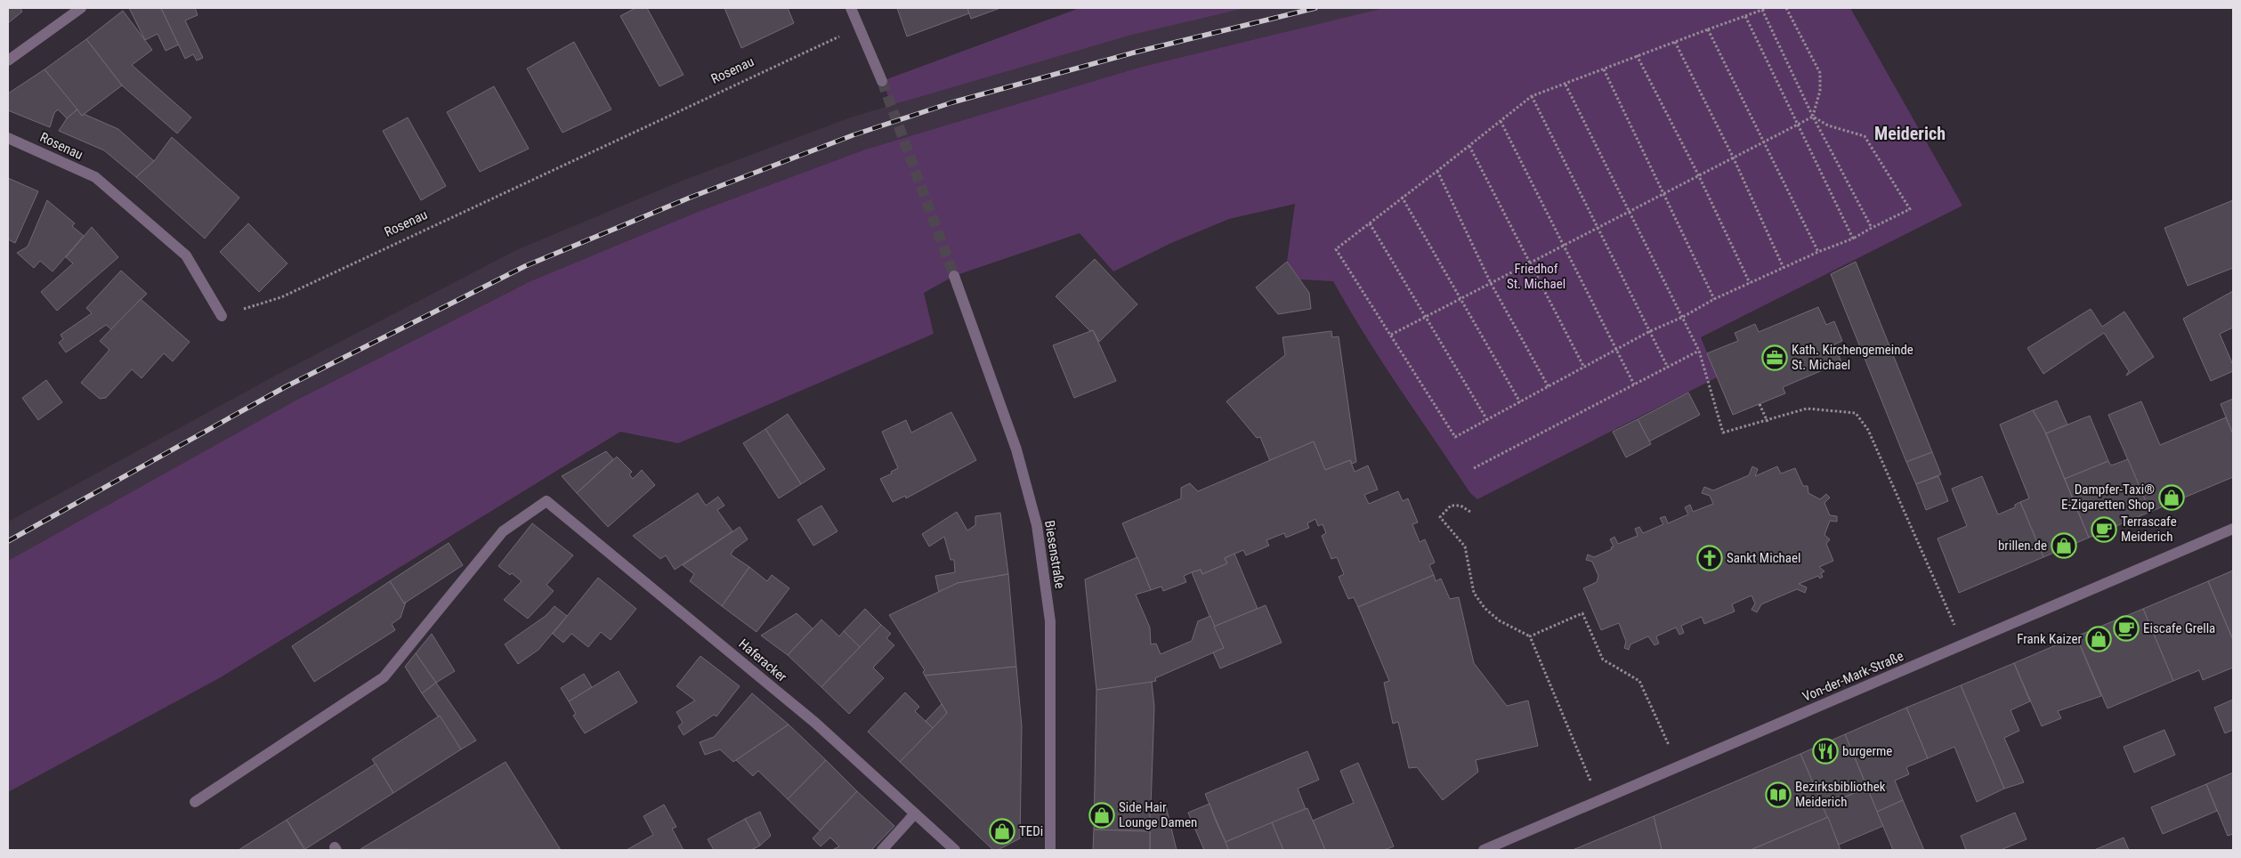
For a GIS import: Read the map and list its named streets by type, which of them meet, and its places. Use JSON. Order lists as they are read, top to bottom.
{
  "streets": {
    "street": [
      "Rosenau",
      "Biesenstraße",
      "Haferacker",
      "Von-der-Mark-Straße"
    ]
  },
  "districts": ["Meiderich"],
  "parks": ["Friedhof St. Michael"],
  "places": {
    "office": ["Kath. Kirchengemeinde St. Michael"],
    "shop": [
      "Dampfer-Taxi® E-Zigaretten Shop",
      "brillen.de",
      "Frank Kaizer",
      "Side Hair Lounge Damen",
      "TEDi"
    ],
    "cafe": ["Terrascafe Meiderich", "Eiscafe Grella"],
    "church": ["Sankt Michael"],
    "restaurant": ["burgerme"],
    "library": ["Bezirksbibliothek Meiderich"]
  }
}
